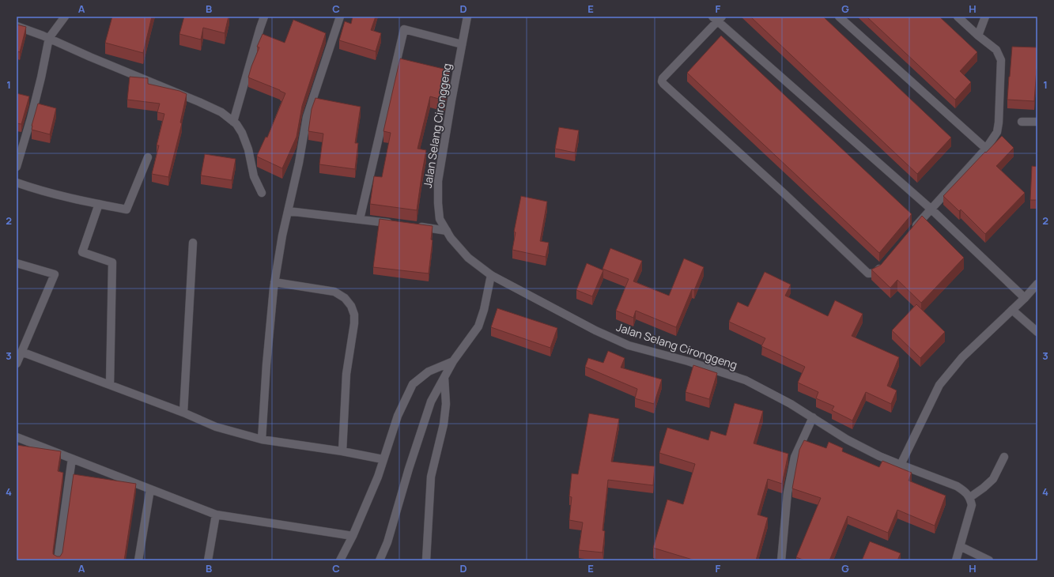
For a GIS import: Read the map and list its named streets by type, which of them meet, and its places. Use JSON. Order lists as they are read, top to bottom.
{
  "streets": {
    "street": ["Jalan Selang Cironggeng"]
  },
  "grid": {
    "columns": [
      "A",
      "B",
      "C",
      "D",
      "E",
      "F",
      "G",
      "H"
    ],
    "rows": [
      "1",
      "2",
      "3",
      "4"
    ]
  }
}
